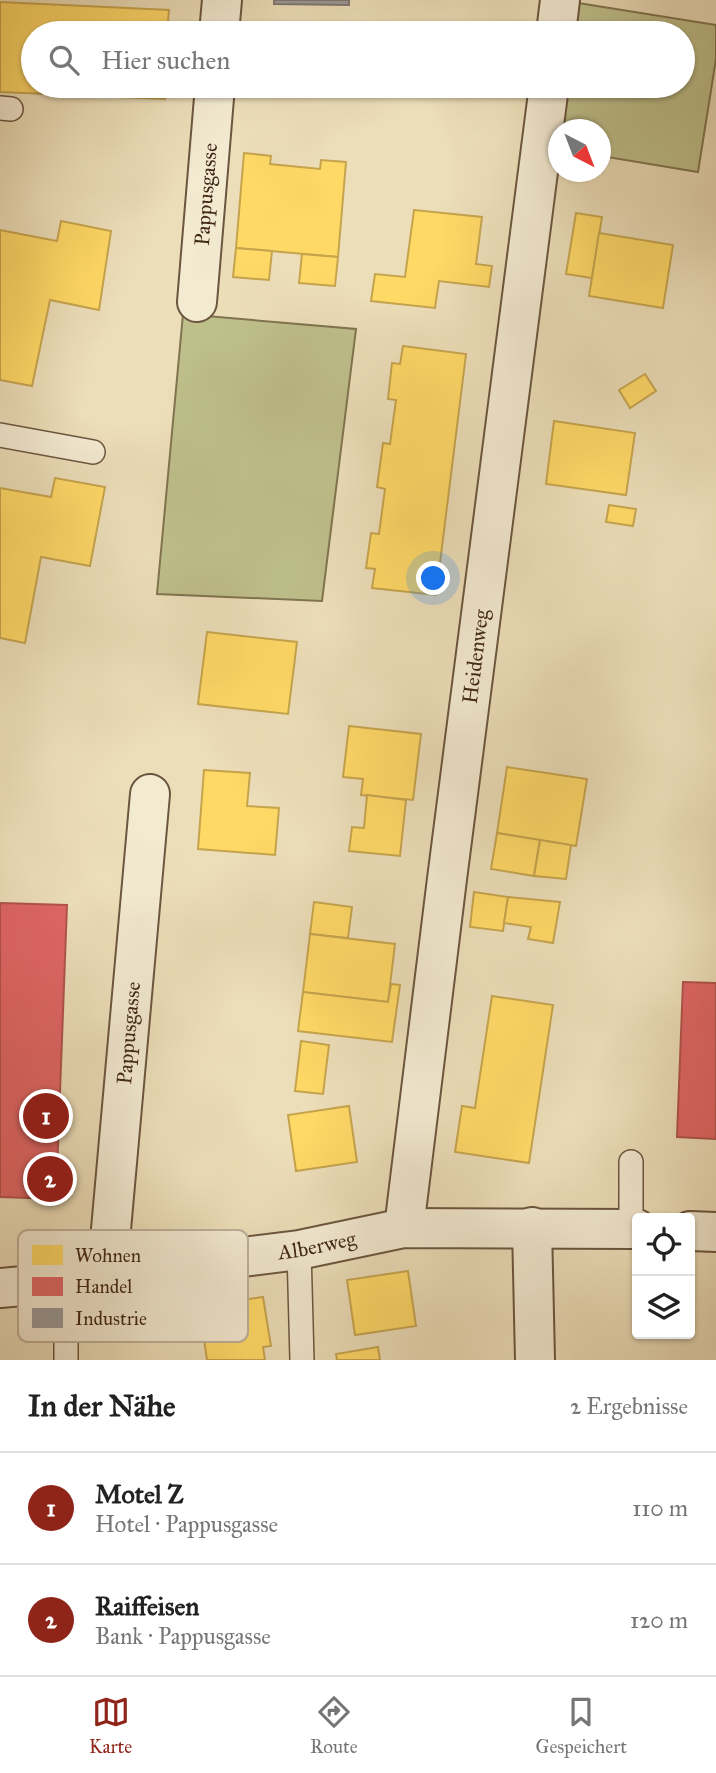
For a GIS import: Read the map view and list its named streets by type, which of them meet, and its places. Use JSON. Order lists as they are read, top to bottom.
{
  "streets": {
    "street": ["Pappusgasse", "Heidenweg", "Alberweg"]
  },
  "crossings": [
    ["Heidenweg", "Alberweg"]
  ],
  "legend": ["Wohnen", "Handel", "Industrie"],
  "north": "bottom right",
  "page": {
    "search": "Hier suchen",
    "pins": ["1", "2"],
    "heading": ["In der Nähe", "2 Ergebnisse"],
    "list": [
      {
        "mark": "1",
        "name": "Motel Z",
        "note": "Hotel · Pappusgasse",
        "value": "110 m"
      },
      {
        "mark": "2",
        "name": "Raiffeisen",
        "note": "Bank · Pappusgasse",
        "value": "120 m"
      }
    ],
    "nav": ["Karte", "Route", "Gespeichert"]
  }
}
